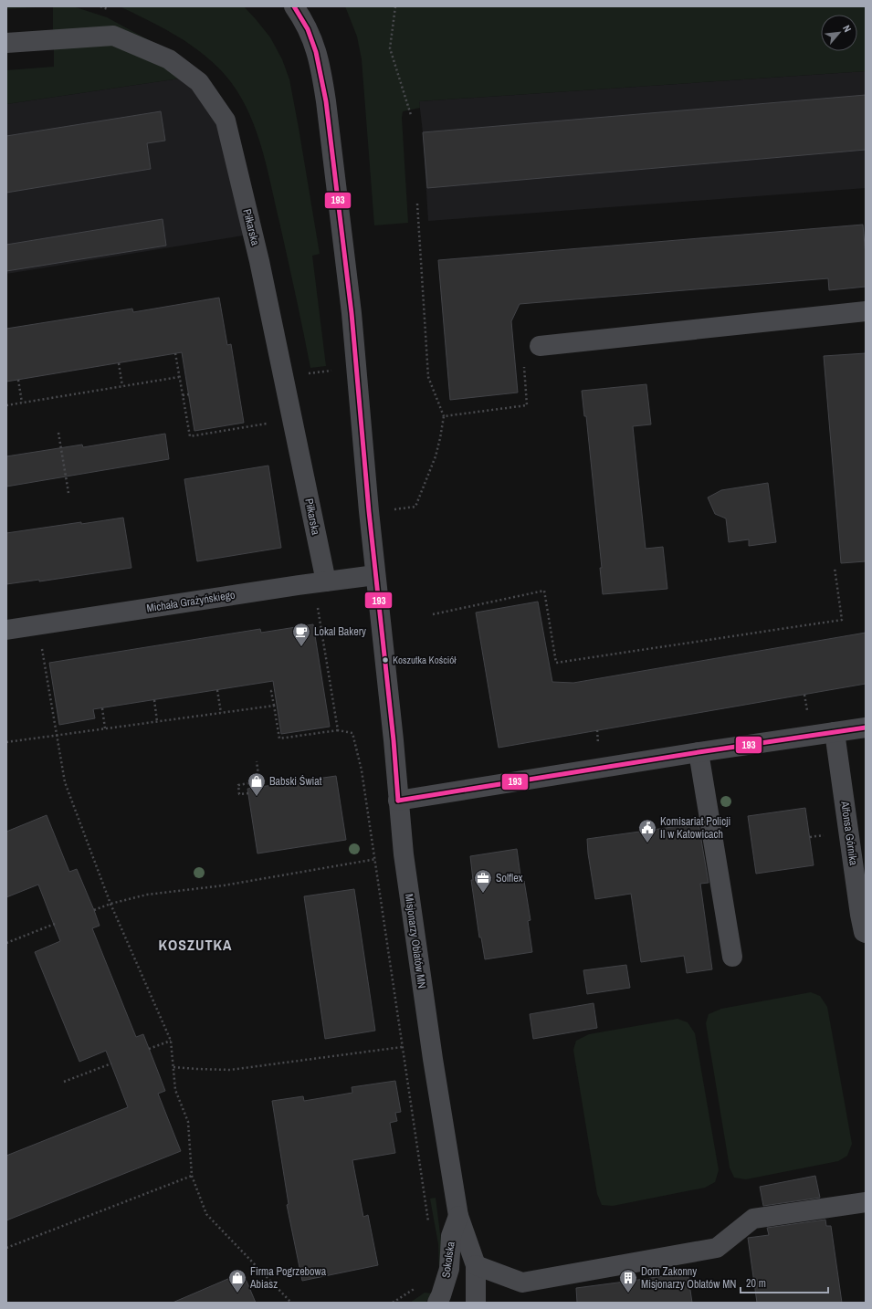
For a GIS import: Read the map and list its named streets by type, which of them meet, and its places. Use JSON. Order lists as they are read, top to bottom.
{
  "streets": {
    "street": [
      "Piłkarska",
      "Michała Grażyńskiego",
      "Alfonsa Górnika",
      "Misjonarzy Oblatów MN",
      "Sokolska"
    ]
  },
  "crossings": [
    ["Piłkarska", "Michała Grażyńskiego"],
    ["Michała Grażyńskiego", "Misjonarzy Oblatów MN"],
    ["Misjonarzy Oblatów MN", "Sokolska"]
  ],
  "districts": ["KOSZUTKA"],
  "places": {
    "cafe": ["Lokal Bakery"],
    "other": ["Koszutka Kościół"],
    "shop": ["Babski Świat", "Firma Pogrzebowa Abiasz"],
    "public building": ["Komisariat Policji II w Katowicach"],
    "office": ["Solflex"],
    "building": ["Dom Zakonny Misjonarzy Oblatów MN"]
  },
  "lines": ["transit line 193"],
  "scale_bar": "20 m",
  "north": "top right"
}
